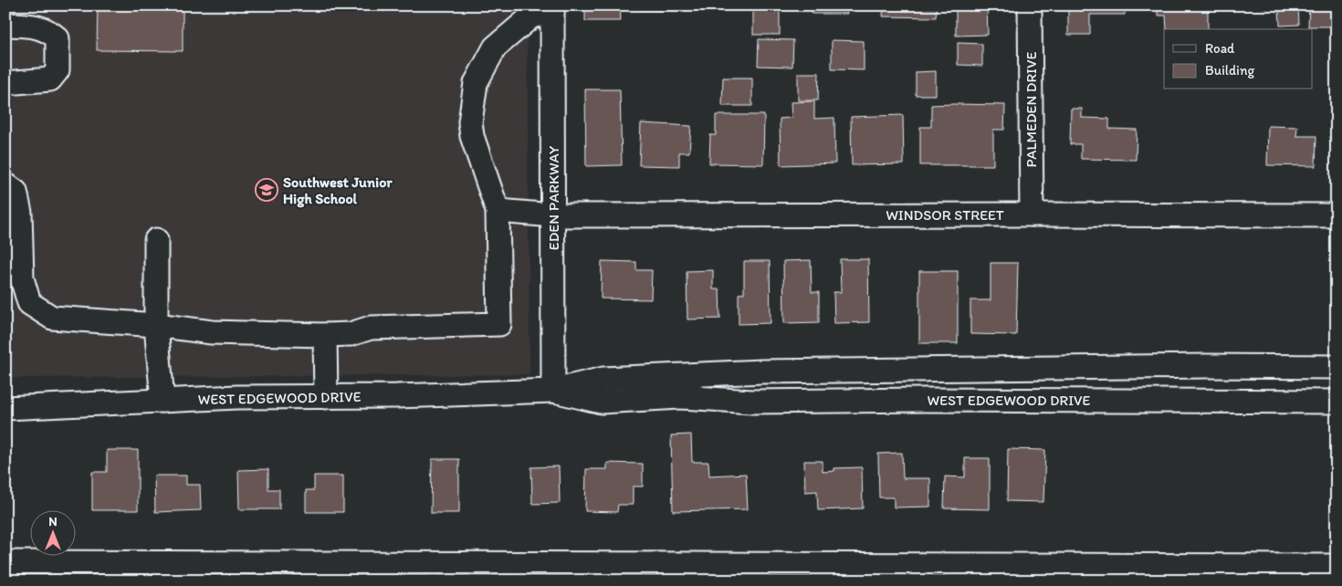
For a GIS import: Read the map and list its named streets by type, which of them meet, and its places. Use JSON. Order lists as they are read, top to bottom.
{
  "streets": {
    "street": [
      "PALMEDEN DRIVE",
      "EDEN PARKWAY",
      "WINDSOR STREET",
      "WEST EDGEWOOD DRIVE"
    ]
  },
  "crossings": [
    ["PALMEDEN DRIVE", "WINDSOR STREET"],
    ["EDEN PARKWAY", "WINDSOR STREET"],
    ["EDEN PARKWAY", "WEST EDGEWOOD DRIVE"]
  ],
  "places": {
    "school or university": ["Southwest Junior High School"]
  },
  "legend": ["Road", "Building"],
  "north": "top"
}
